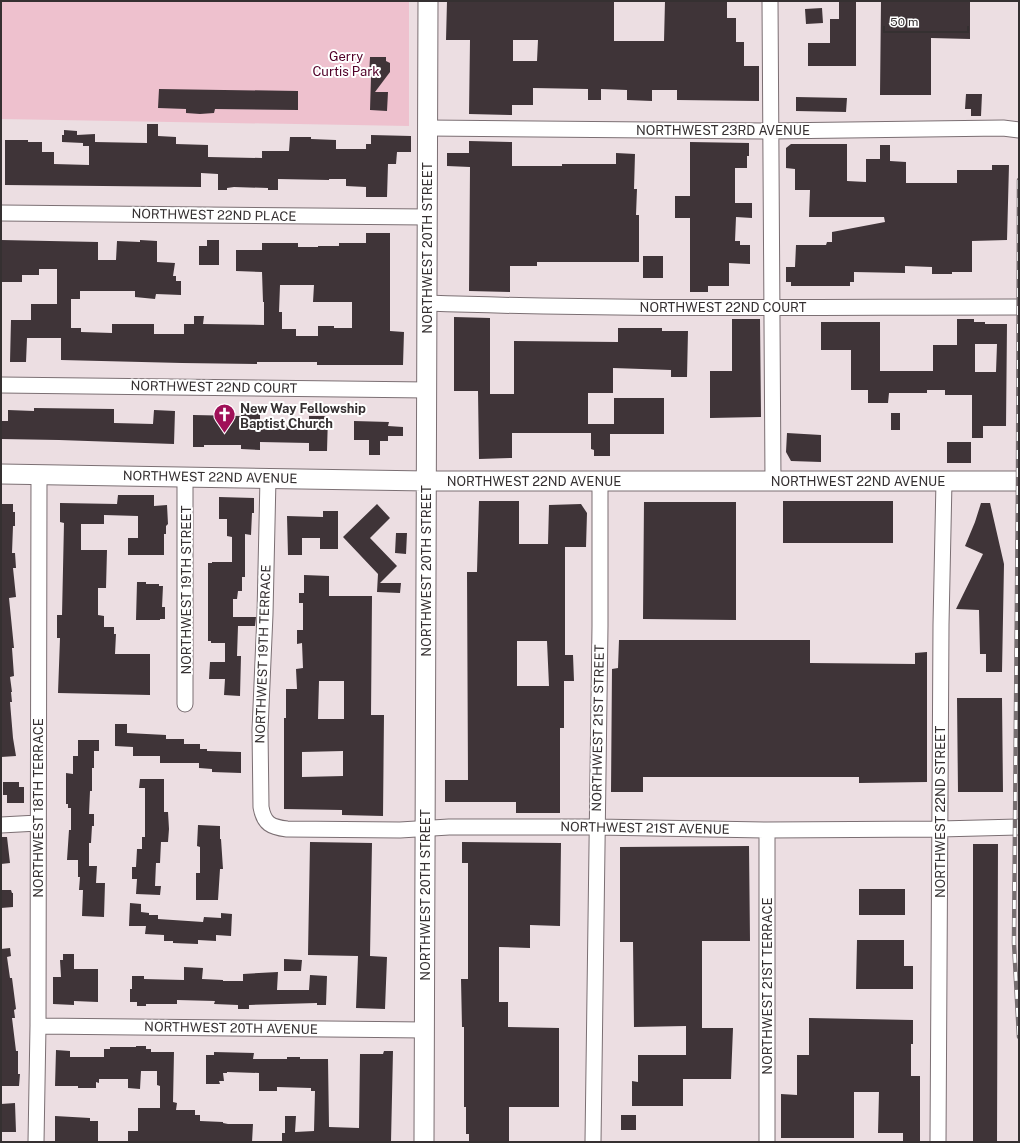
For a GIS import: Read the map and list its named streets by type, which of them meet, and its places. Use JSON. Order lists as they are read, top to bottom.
{
  "streets": {
    "main road": ["NORTHWEST 20TH STREET", "NORTHWEST 22ND AVENUE"],
    "street": [
      "NORTHWEST 23RD AVENUE",
      "NORTHWEST 22ND PLACE",
      "NORTHWEST 22ND COURT",
      "NORTHWEST 19TH STREET",
      "NORTHWEST 19TH TERRACE",
      "NORTHWEST 21ST STREET",
      "NORTHWEST 18TH TERRACE",
      "NORTHWEST 22ND STREET",
      "NORTHWEST 21ST AVENUE",
      "NORTHWEST 21ST TERRACE",
      "NORTHWEST 20TH AVENUE"
    ]
  },
  "crossings": [
    ["NORTHWEST 23RD AVENUE", "NORTHWEST 20TH STREET"],
    ["NORTHWEST 22ND PLACE", "NORTHWEST 20TH STREET"],
    ["NORTHWEST 20TH STREET", "NORTHWEST 22ND COURT"],
    ["NORTHWEST 20TH STREET", "NORTHWEST 22ND AVENUE"],
    ["NORTHWEST 20TH STREET", "NORTHWEST 21ST AVENUE"],
    ["NORTHWEST 20TH STREET", "NORTHWEST 20TH AVENUE"],
    ["NORTHWEST 22ND AVENUE", "NORTHWEST 19TH STREET"],
    ["NORTHWEST 22ND AVENUE", "NORTHWEST 19TH TERRACE"],
    ["NORTHWEST 22ND AVENUE", "NORTHWEST 21ST STREET"],
    ["NORTHWEST 22ND AVENUE", "NORTHWEST 18TH TERRACE"],
    ["NORTHWEST 22ND AVENUE", "NORTHWEST 22ND STREET"],
    ["NORTHWEST 19TH TERRACE", "NORTHWEST 21ST AVENUE"],
    ["NORTHWEST 21ST STREET", "NORTHWEST 21ST AVENUE"],
    ["NORTHWEST 18TH TERRACE", "NORTHWEST 20TH AVENUE"],
    ["NORTHWEST 22ND STREET", "NORTHWEST 21ST AVENUE"],
    ["NORTHWEST 21ST AVENUE", "NORTHWEST 21ST TERRACE"]
  ],
  "parks": ["Gerry Curtis Park"],
  "places": {
    "church": ["New Way Fellowship Baptist Church"]
  },
  "scale_bar": "50 m"
}
